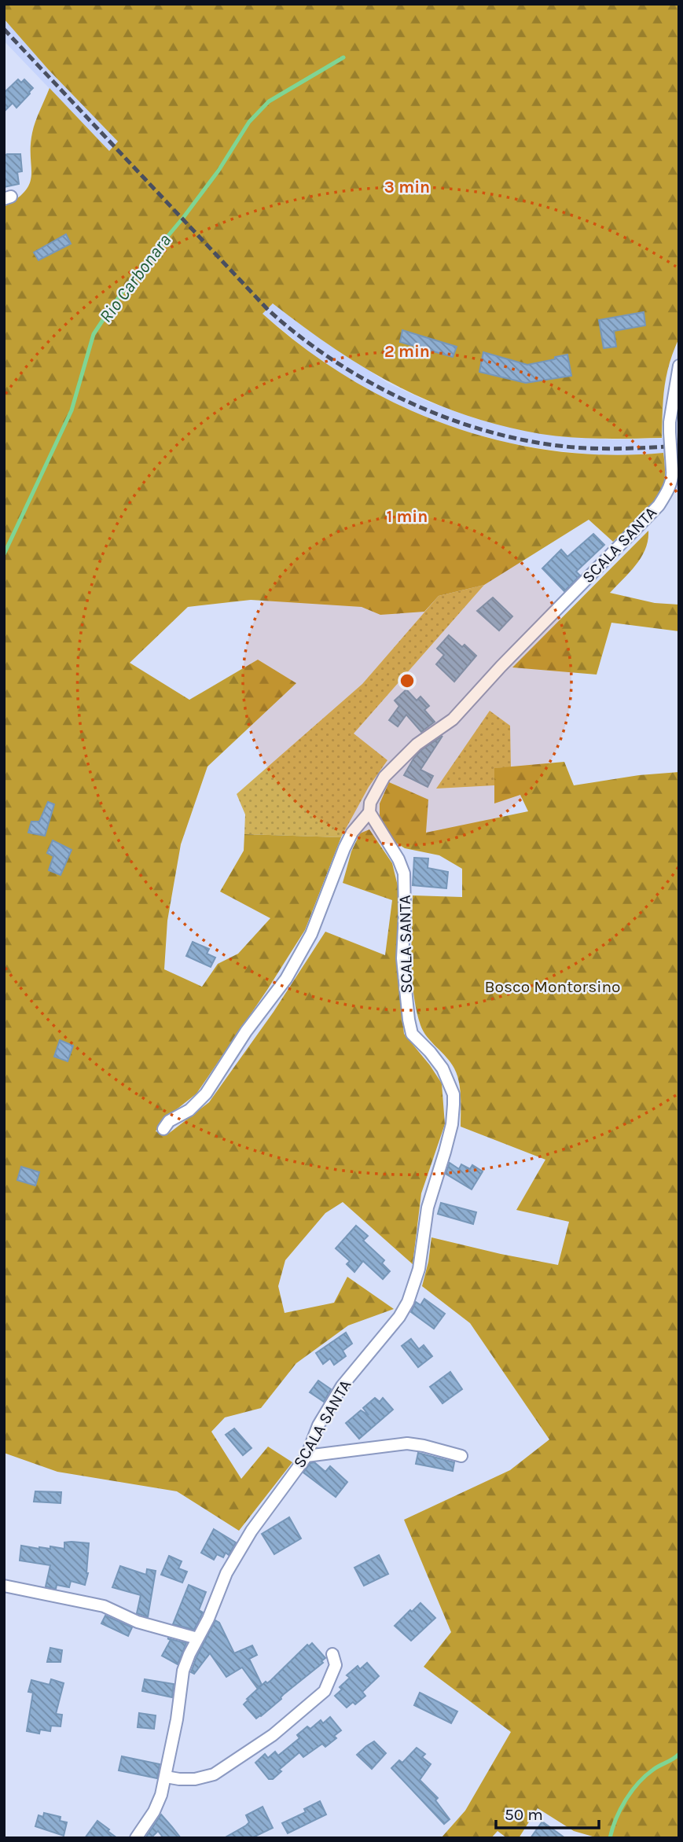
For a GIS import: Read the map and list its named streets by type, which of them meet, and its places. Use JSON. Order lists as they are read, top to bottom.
{
  "streets": {
    "street": ["SCALA SANTA"]
  },
  "water": ["Rio Carbonara"],
  "parks": ["Bosco Montorsino"],
  "scale_bar": "50 m",
  "rings": ["3 min", "2 min", "1 min"]
}
